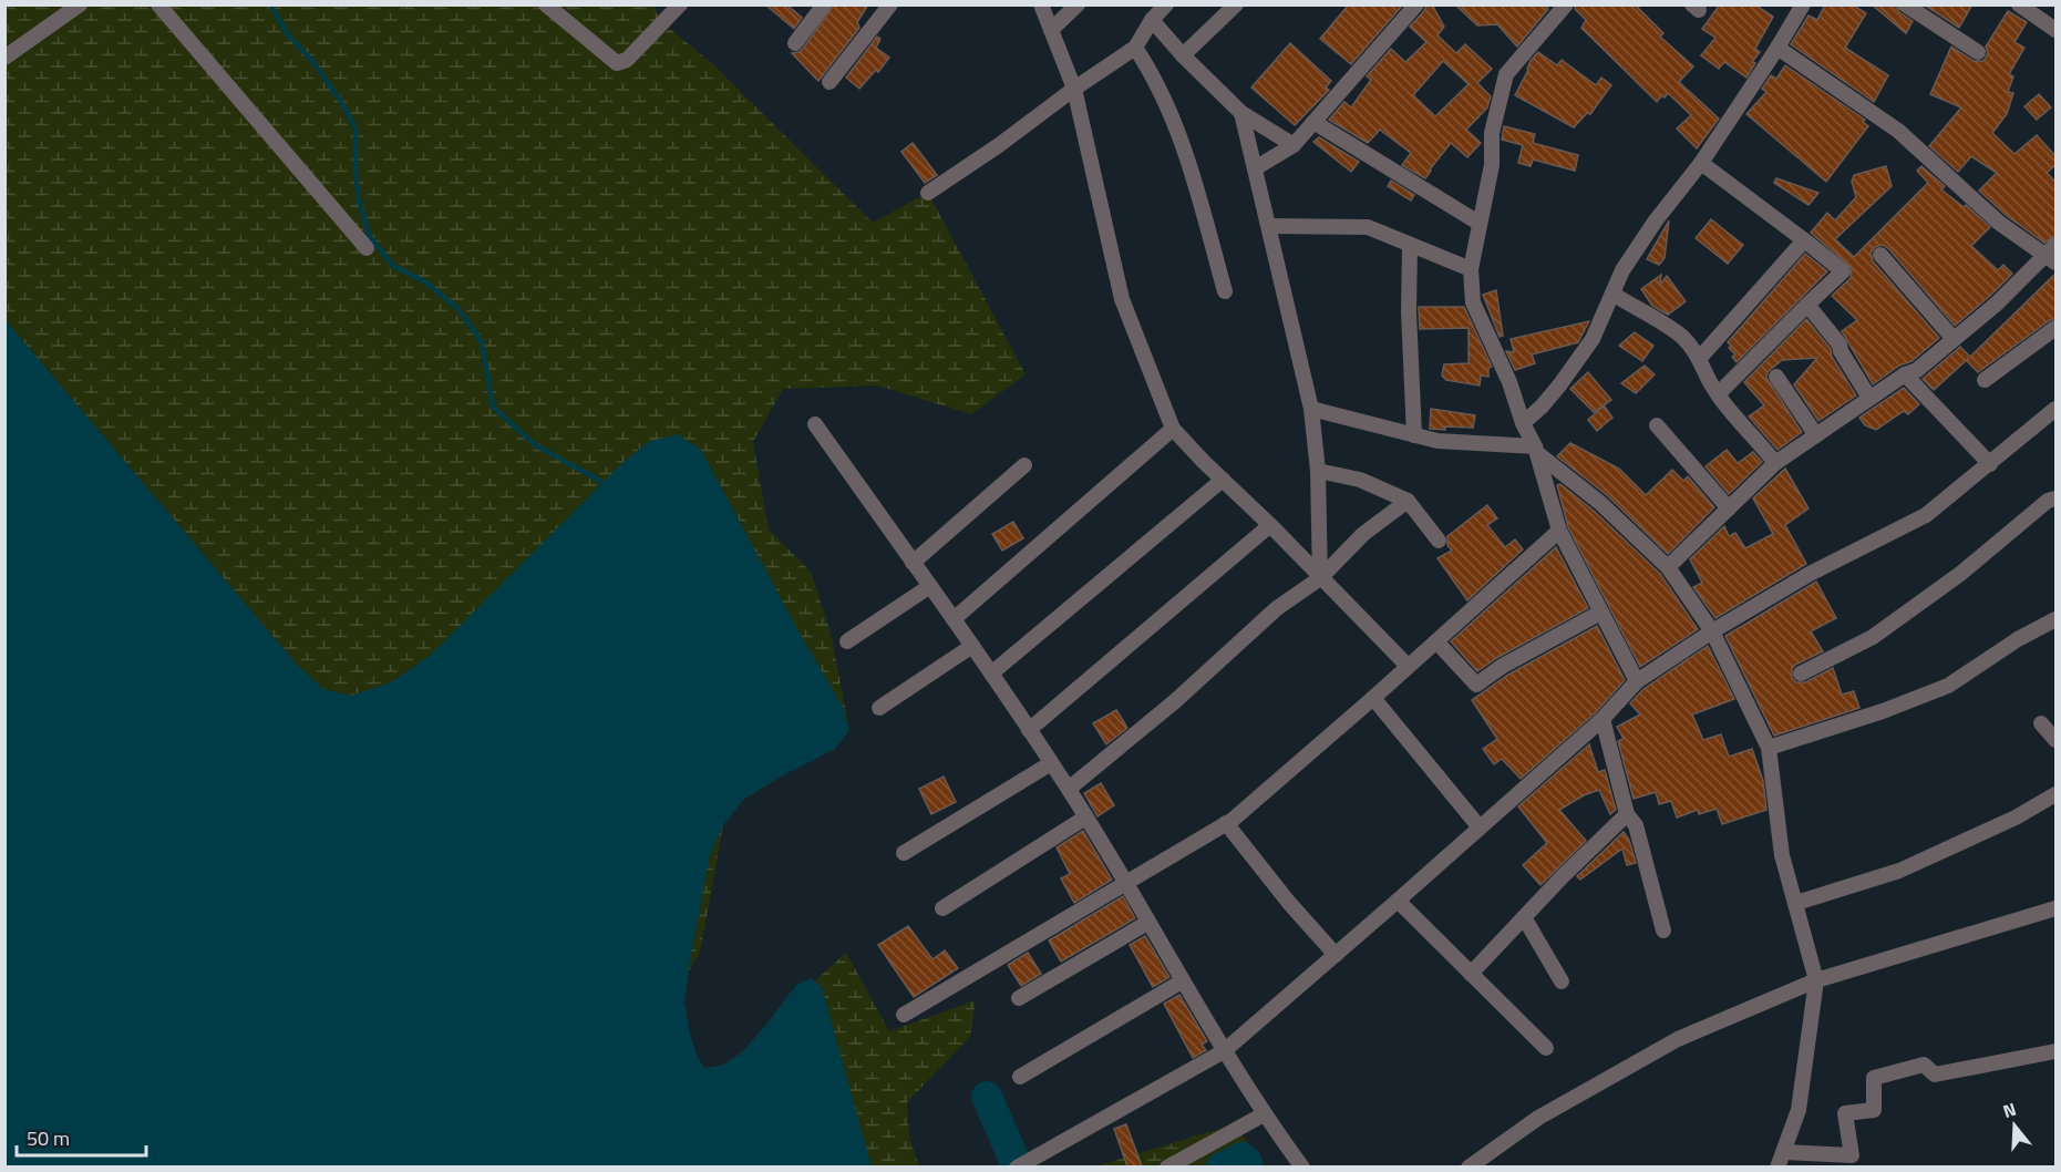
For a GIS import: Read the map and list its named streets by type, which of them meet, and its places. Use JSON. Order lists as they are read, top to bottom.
{
  "scale_bar": "50 m",
  "north": "top"
}
